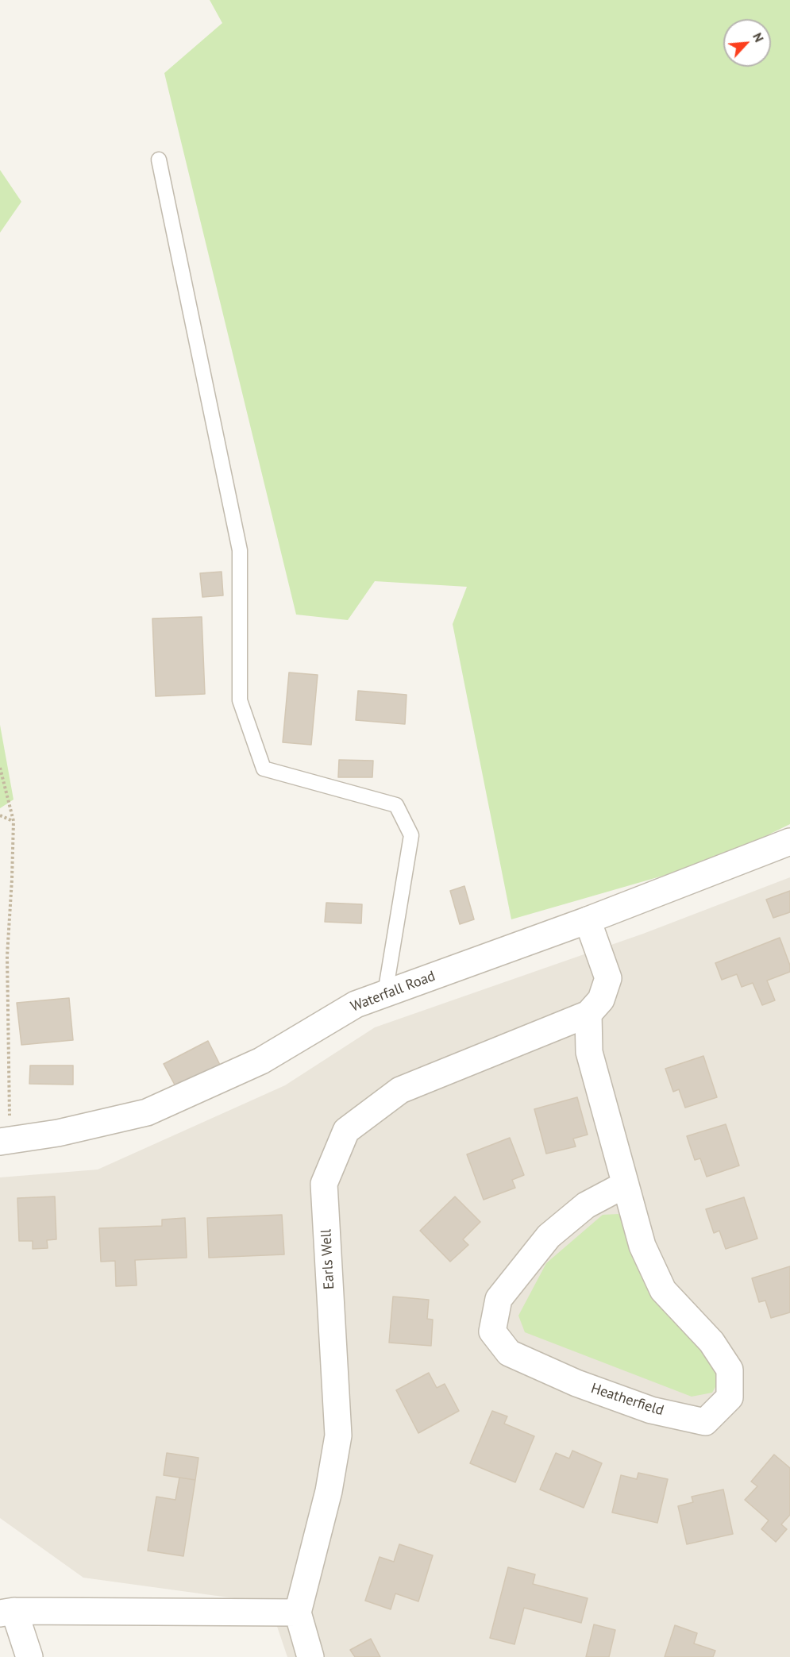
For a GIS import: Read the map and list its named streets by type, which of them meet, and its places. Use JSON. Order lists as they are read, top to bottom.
{
  "streets": {
    "street": ["Waterfall Road", "Earls Well", "Heatherfield"]
  },
  "crossings": [
    ["Earls Well", "Heatherfield"]
  ],
  "north": "top right"
}
